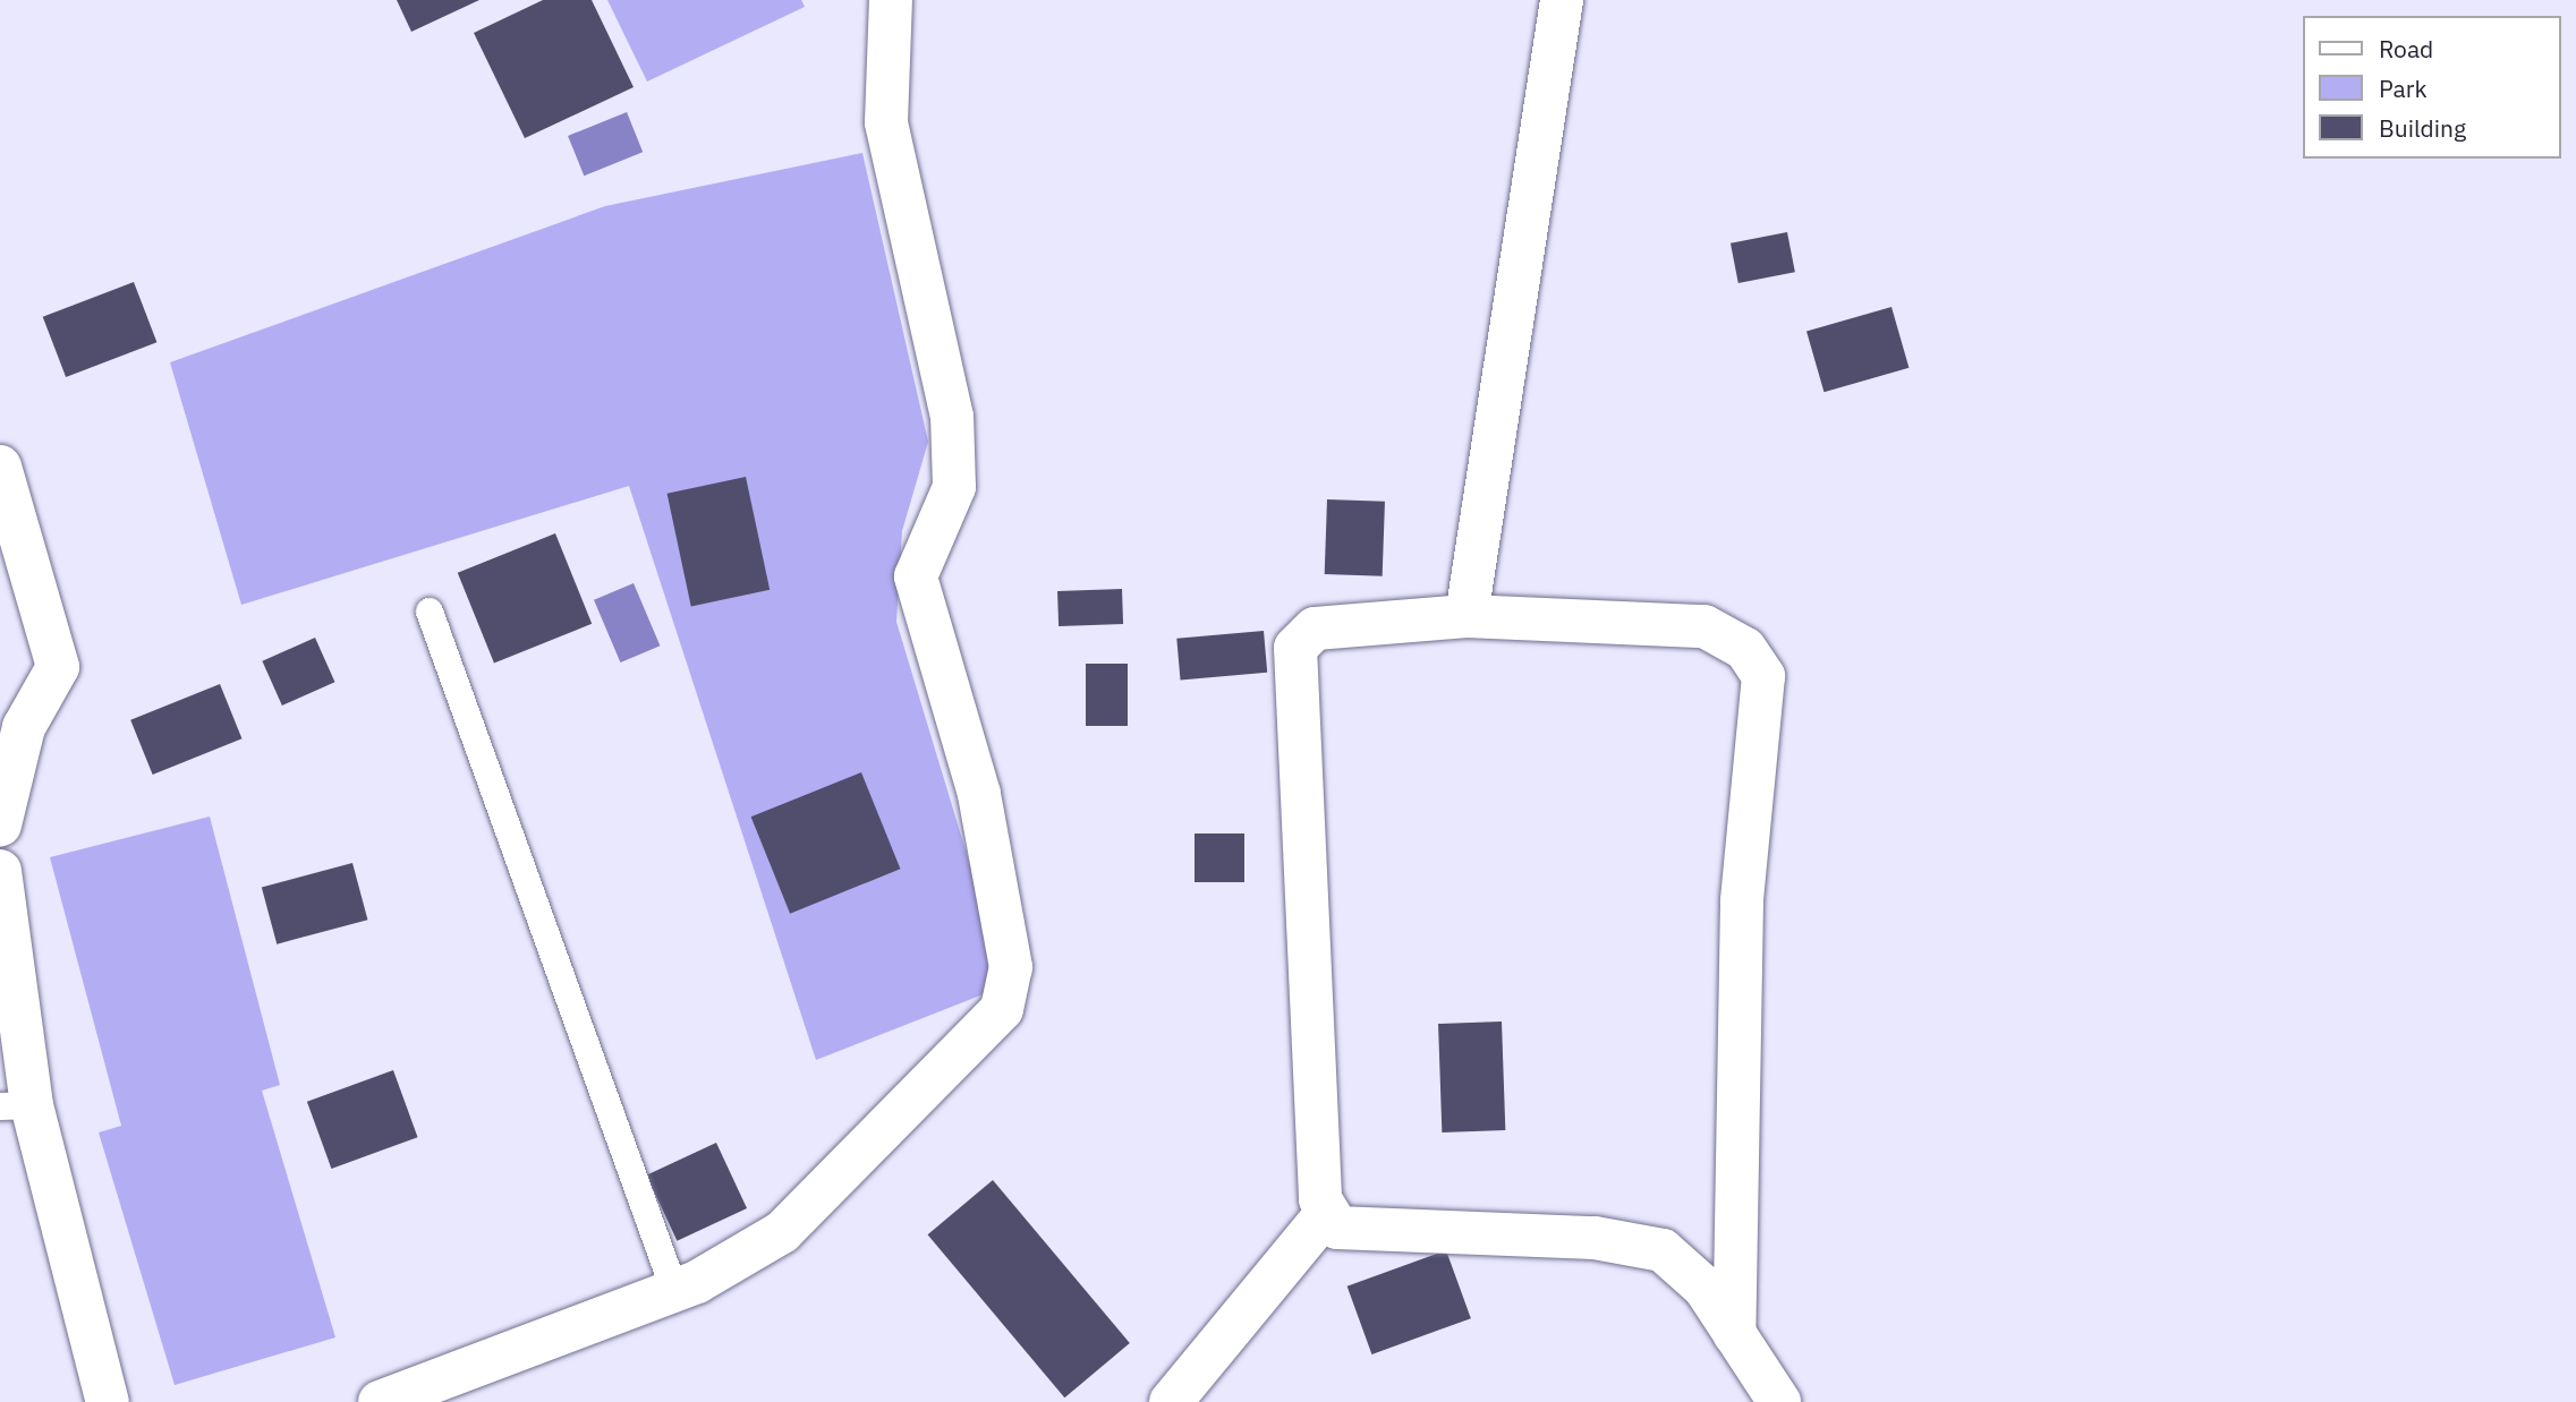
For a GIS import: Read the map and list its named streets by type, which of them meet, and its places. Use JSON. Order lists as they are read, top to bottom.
{
  "legend": ["Road", "Park", "Building"]
}
